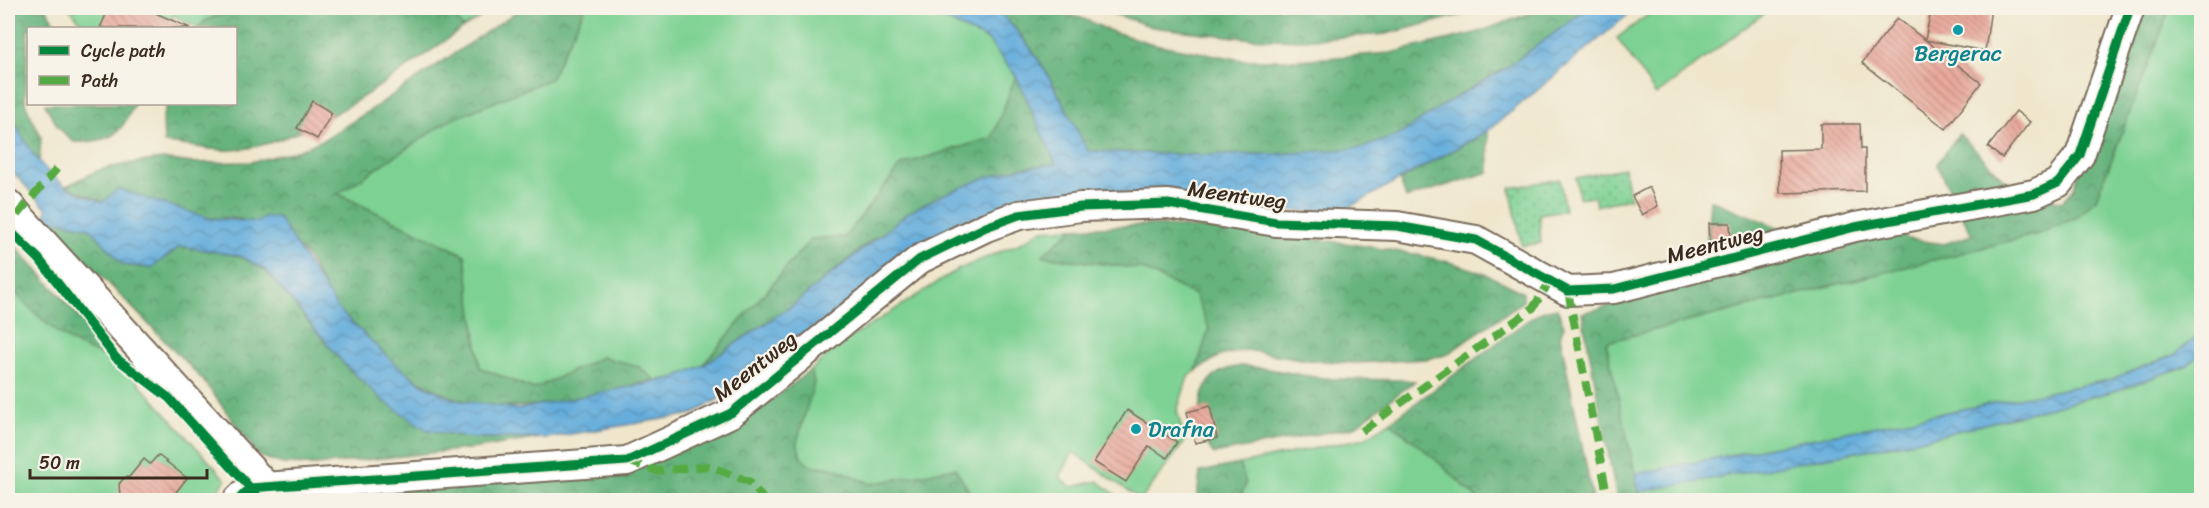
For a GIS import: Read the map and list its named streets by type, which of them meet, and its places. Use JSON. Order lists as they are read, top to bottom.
{
  "streets": {
    "street": ["Meentweg"]
  },
  "places": ["Bergerac", "Drafna"],
  "legend": ["Cycle path", "Path"],
  "scale_bar": "50 m"
}
